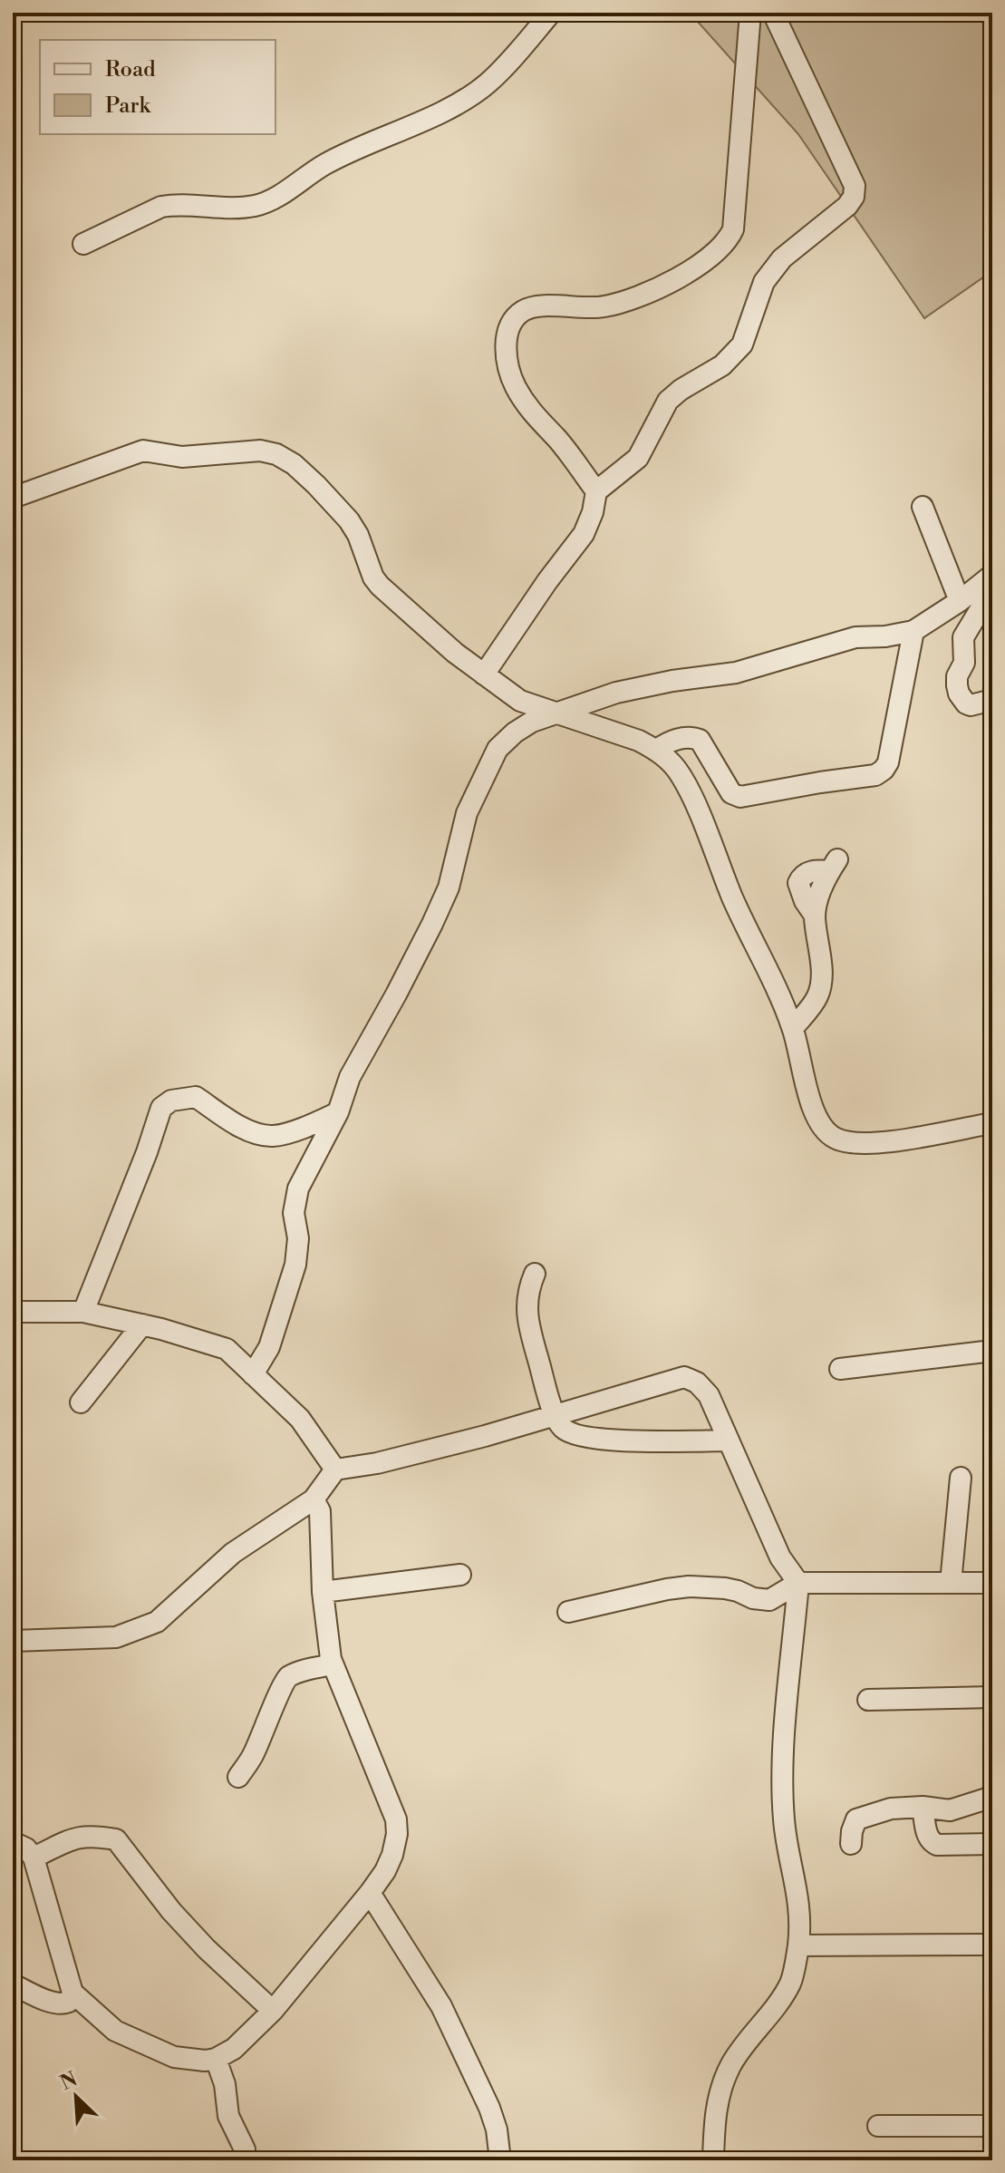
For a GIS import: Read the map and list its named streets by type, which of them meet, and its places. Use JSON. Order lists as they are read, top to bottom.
{
  "legend": ["Road", "Park"],
  "north": "top left"
}
